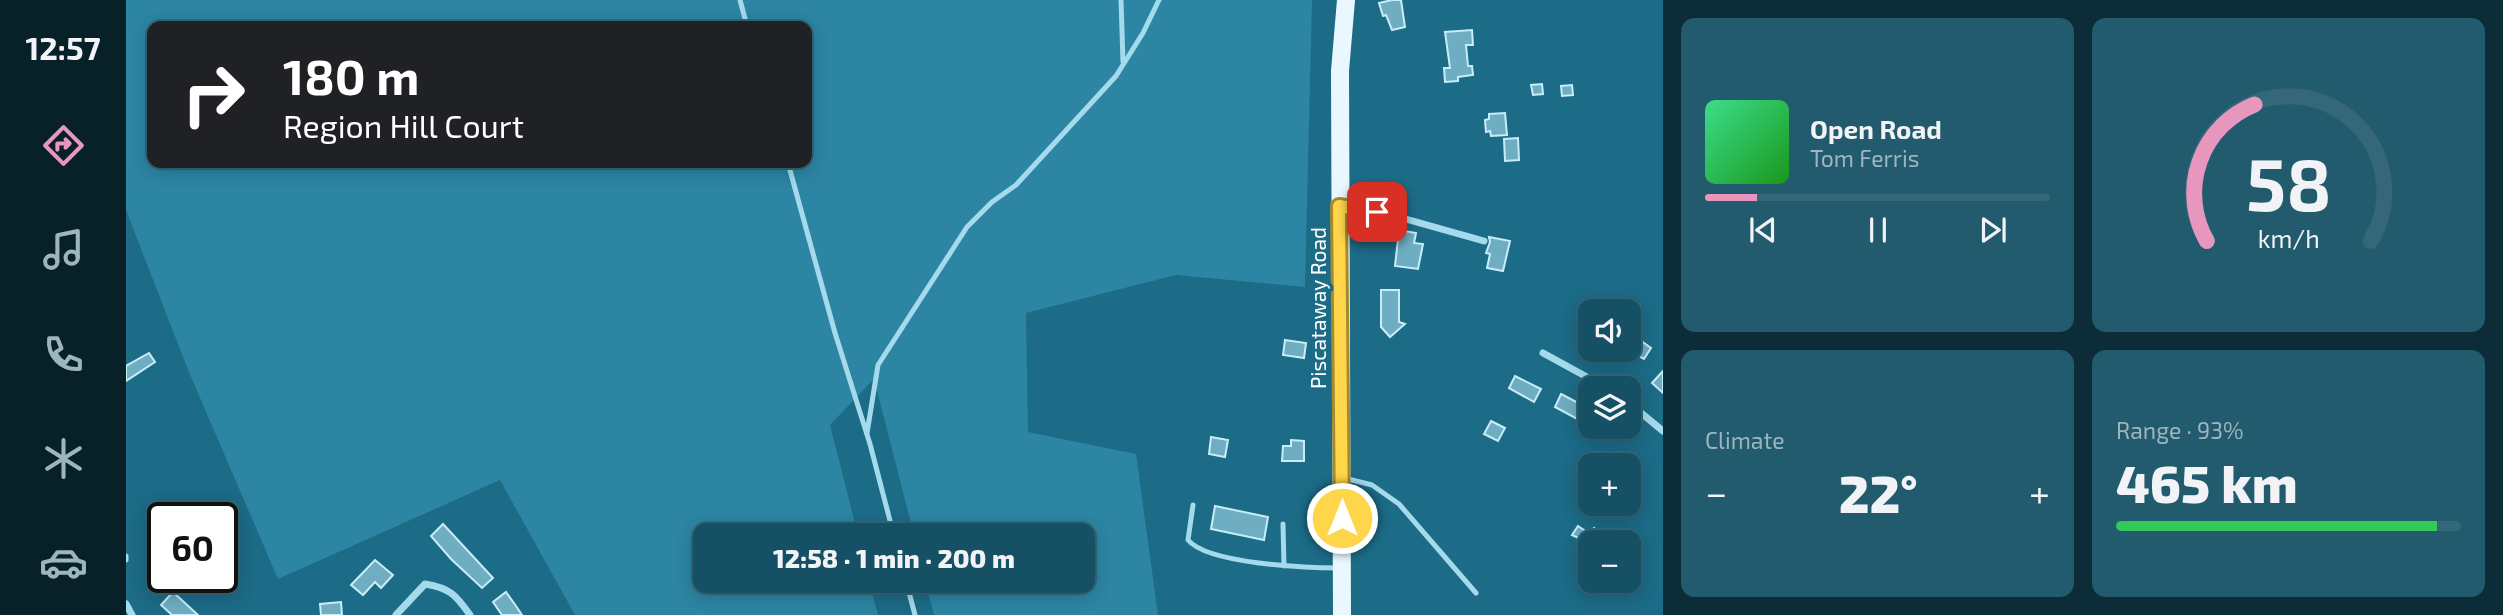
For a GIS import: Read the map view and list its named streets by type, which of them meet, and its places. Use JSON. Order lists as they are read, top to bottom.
{
  "streets": {
    "main road": ["Piscataway Road"]
  },
  "page": {
    "tabs": "12:57",
    "turn": ["180 m", "Region Hill Court"],
    "song": ["Open Road", "Tom Ferris"],
    "map_buttons": ["+", "−"],
    "tile": [
      "Climate",
      ["Range · 93%", "465 km"]
    ],
    "heat": ["−", "22°", "+"],
    "limit": "60",
    "trip": "12:58 · 1 min · 200 m",
    "gauge": ["58", "km/h"]
  }
}
